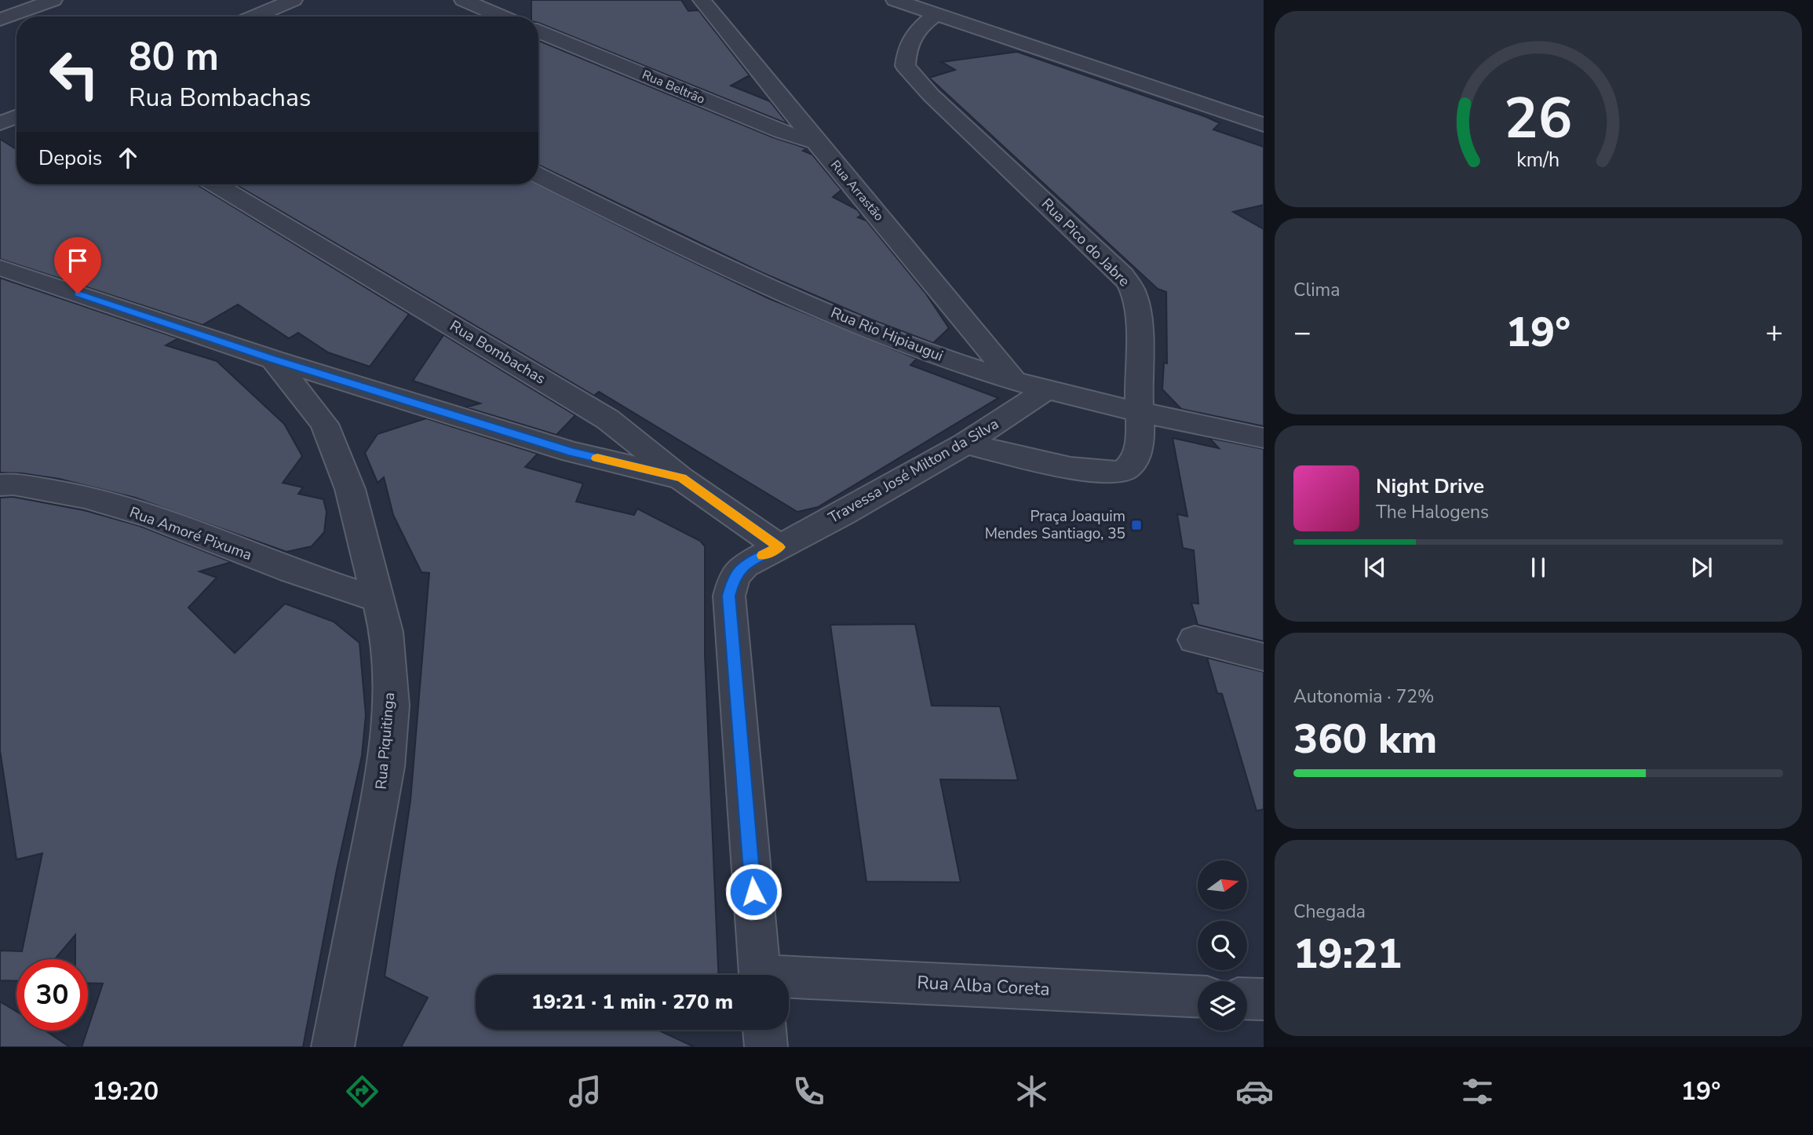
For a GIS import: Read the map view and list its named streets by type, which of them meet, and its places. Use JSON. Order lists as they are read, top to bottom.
{
  "streets": {
    "street": [
      "Rua Beltrão",
      "Rua Arrastão",
      "Rua Pico do Jabre",
      "Rua Rio Hipiaugui",
      "Rua Bombachas",
      "Travessa José Milton da Silva",
      "Rua Amoré Pixuma",
      "Rua Piquitinga",
      "Rua Alba Coreta"
    ]
  },
  "crossings": [
    ["Rua Beltrão", "Rua Arrastão"],
    ["Rua Arrastão", "Rua Rio Hipiaugui"],
    ["Rua Pico do Jabre", "Rua Rio Hipiaugui"],
    ["Rua Pico do Jabre", "Travessa José Milton da Silva"],
    ["Rua Rio Hipiaugui", "Travessa José Milton da Silva"],
    ["Rua Bombachas", "Travessa José Milton da Silva"],
    ["Rua Amoré Pixuma", "Rua Piquitinga"]
  ],
  "places": {
    "transit": ["Praça Joaquim Mendes Santiago, 35"]
  },
  "north": "right",
  "page": {
    "turn": ["80 m", "Rua Bombachas"],
    "then": "Depois",
    "tile": [
      "Clima",
      ["Autonomia · 72%", "360 km"],
      ["Chegada", "19:21"]
    ],
    "heat": ["−", "19°", "+"],
    "song": ["Night Drive", "The Halogens"],
    "limit": "30",
    "trip": "19:21 · 1 min · 270 m",
    "tabs": ["19:20", "19°"],
    "gauge": ["26", "km/h"]
  }
}
